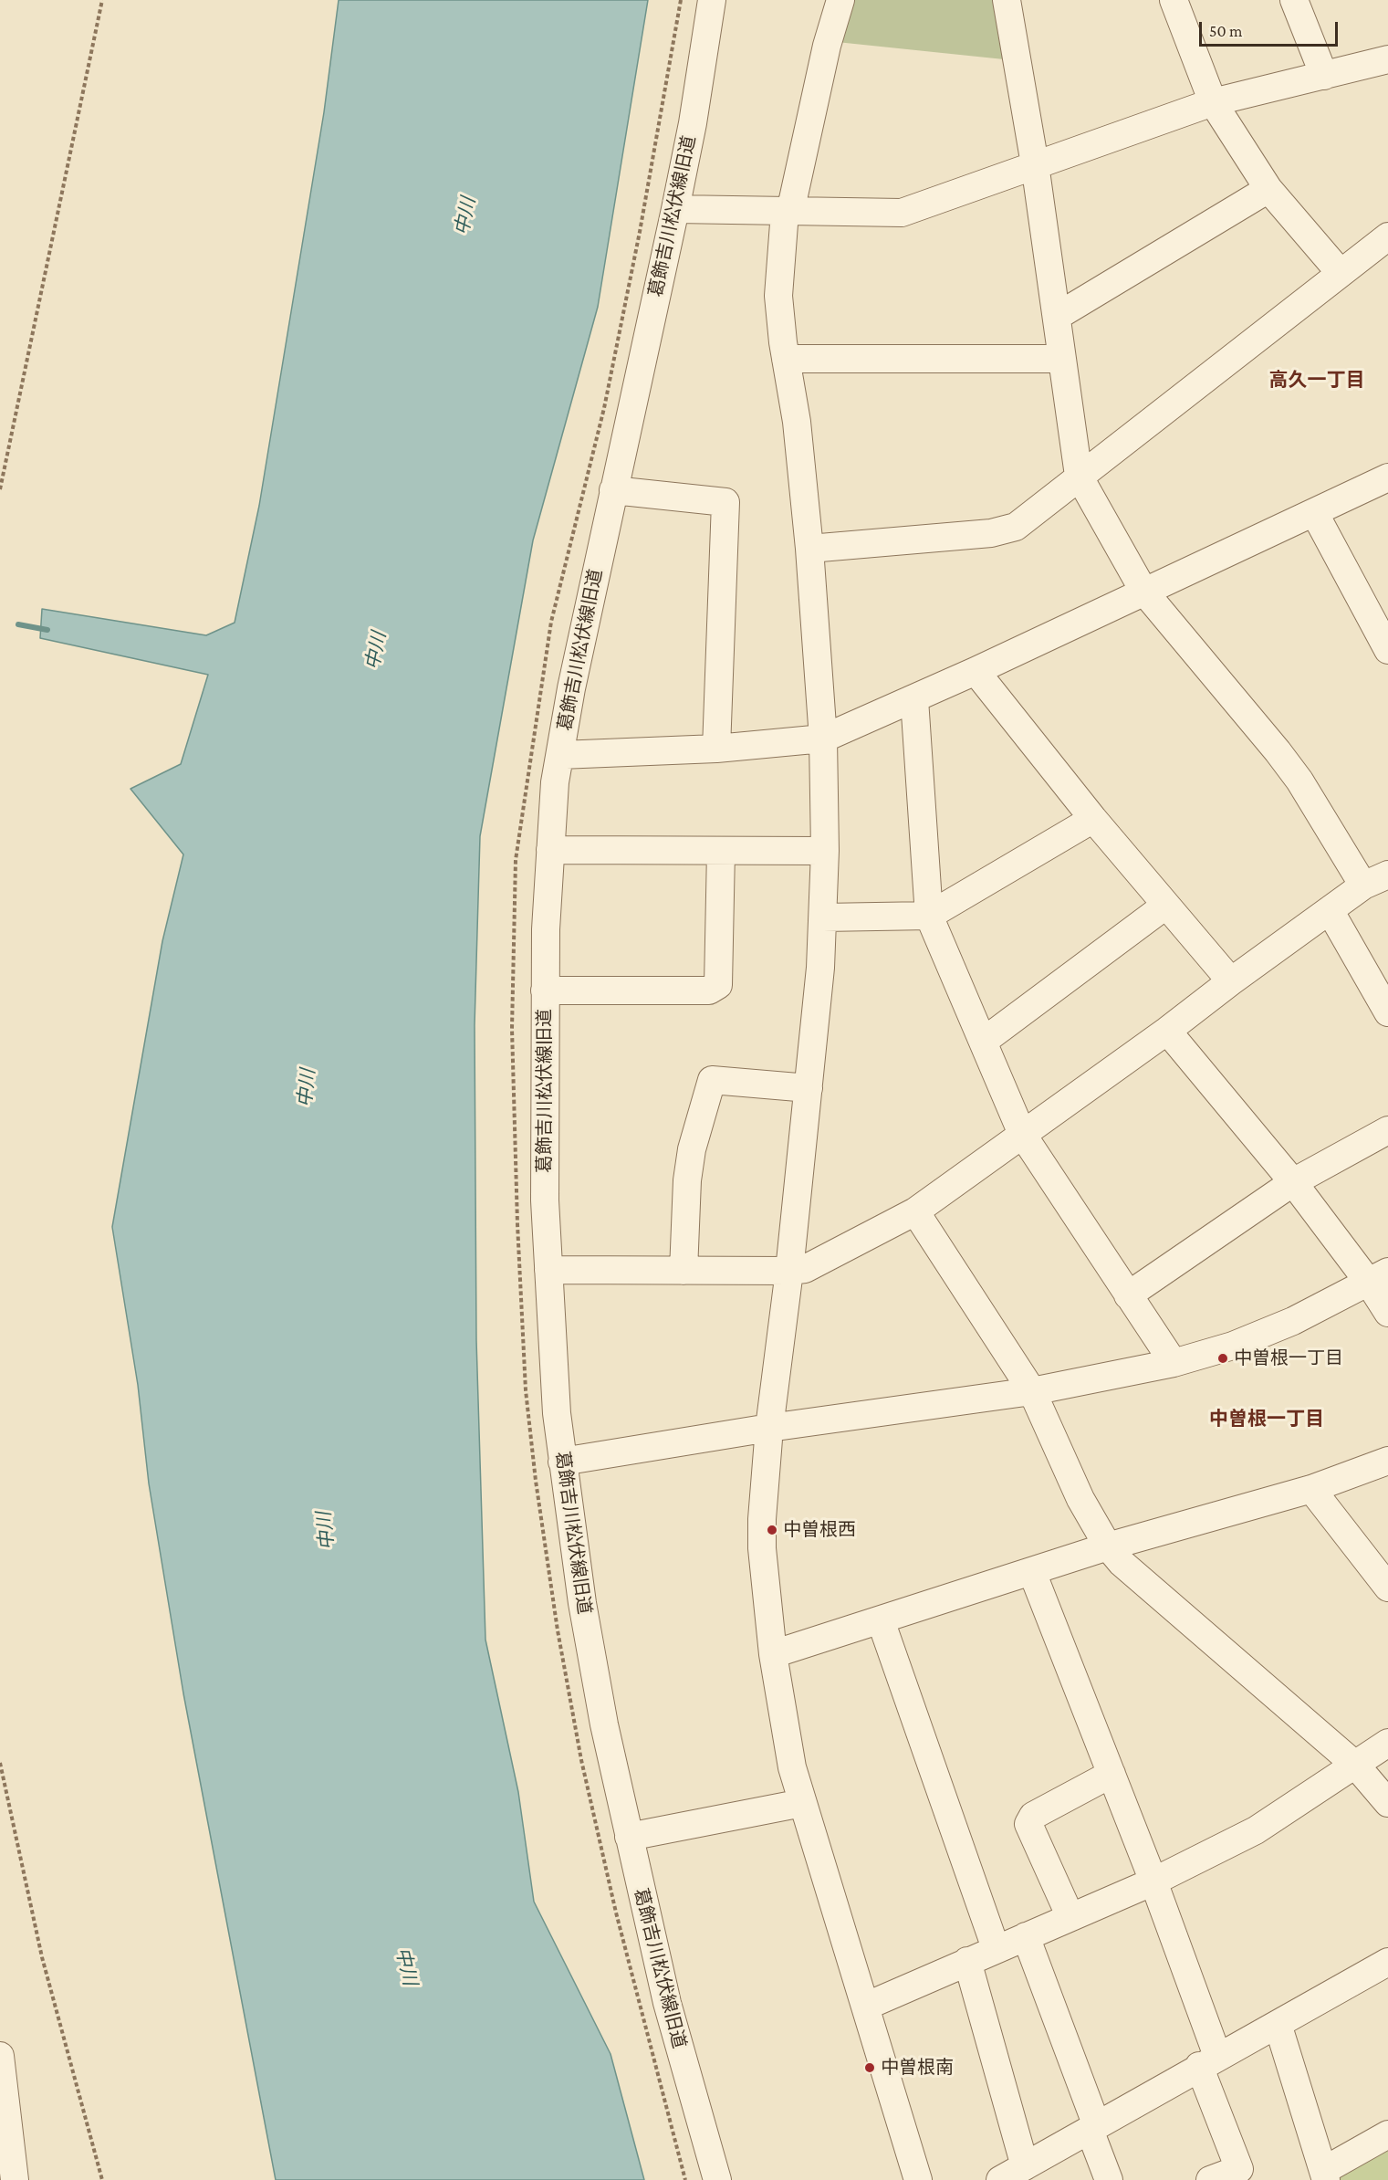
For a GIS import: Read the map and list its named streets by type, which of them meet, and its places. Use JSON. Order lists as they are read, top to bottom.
{
  "streets": {
    "street": ["葛飾吉川松伏線旧道"]
  },
  "districts": ["高久一丁目", "中曽根一丁目"],
  "water": ["中川"],
  "places": ["中曽根一丁目", "中曽根西", "中曽根南"],
  "scale_bar": "50 m"
}
